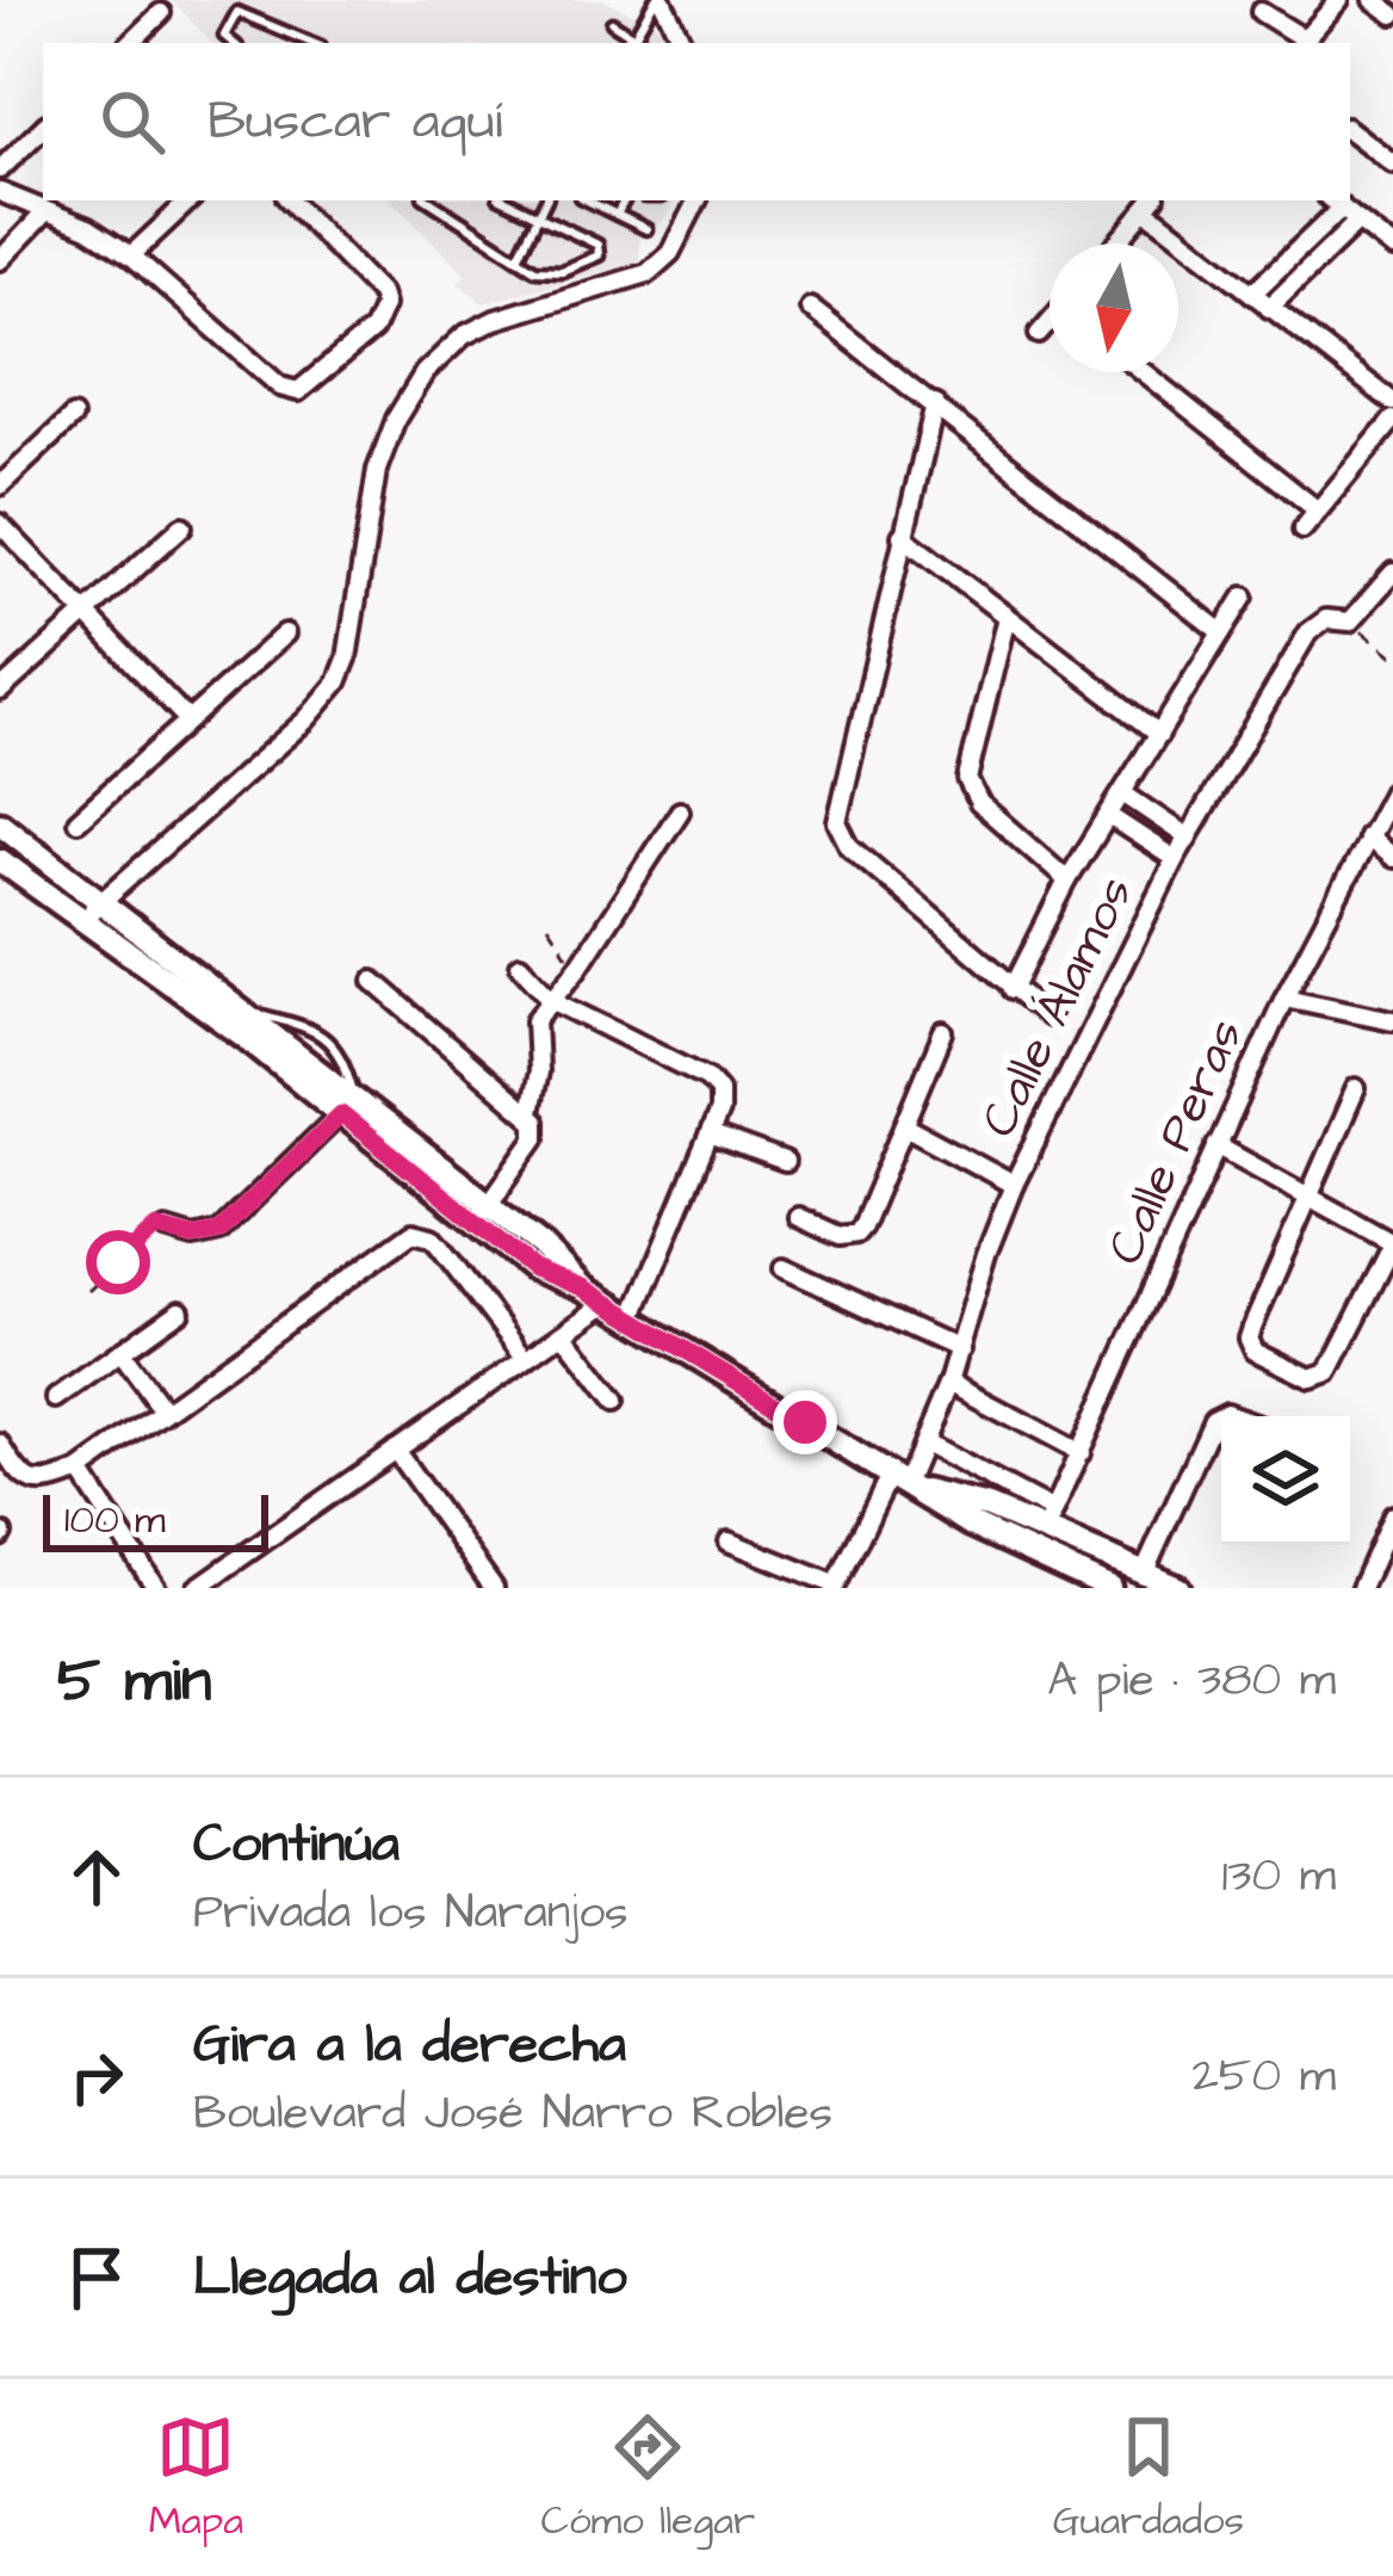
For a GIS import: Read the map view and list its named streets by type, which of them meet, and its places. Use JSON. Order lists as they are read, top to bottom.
{
  "streets": {
    "street": ["Calle Álamos", "Calle Peras"]
  },
  "scale_bar": "100 m",
  "north": "bottom",
  "page": {
    "search": "Buscar aquí",
    "scale": "100 m",
    "heading": ["5 min", "A pie · 380 m"],
    "list": [
      ["Continúa", "Privada los Naranjos", "130 m"],
      ["Gira a la derecha", "Boulevard José Narro Robles", "250 m"],
      "Llegada al destino"
    ],
    "nav": ["Mapa", "Cómo llegar", "Guardados"]
  }
}
